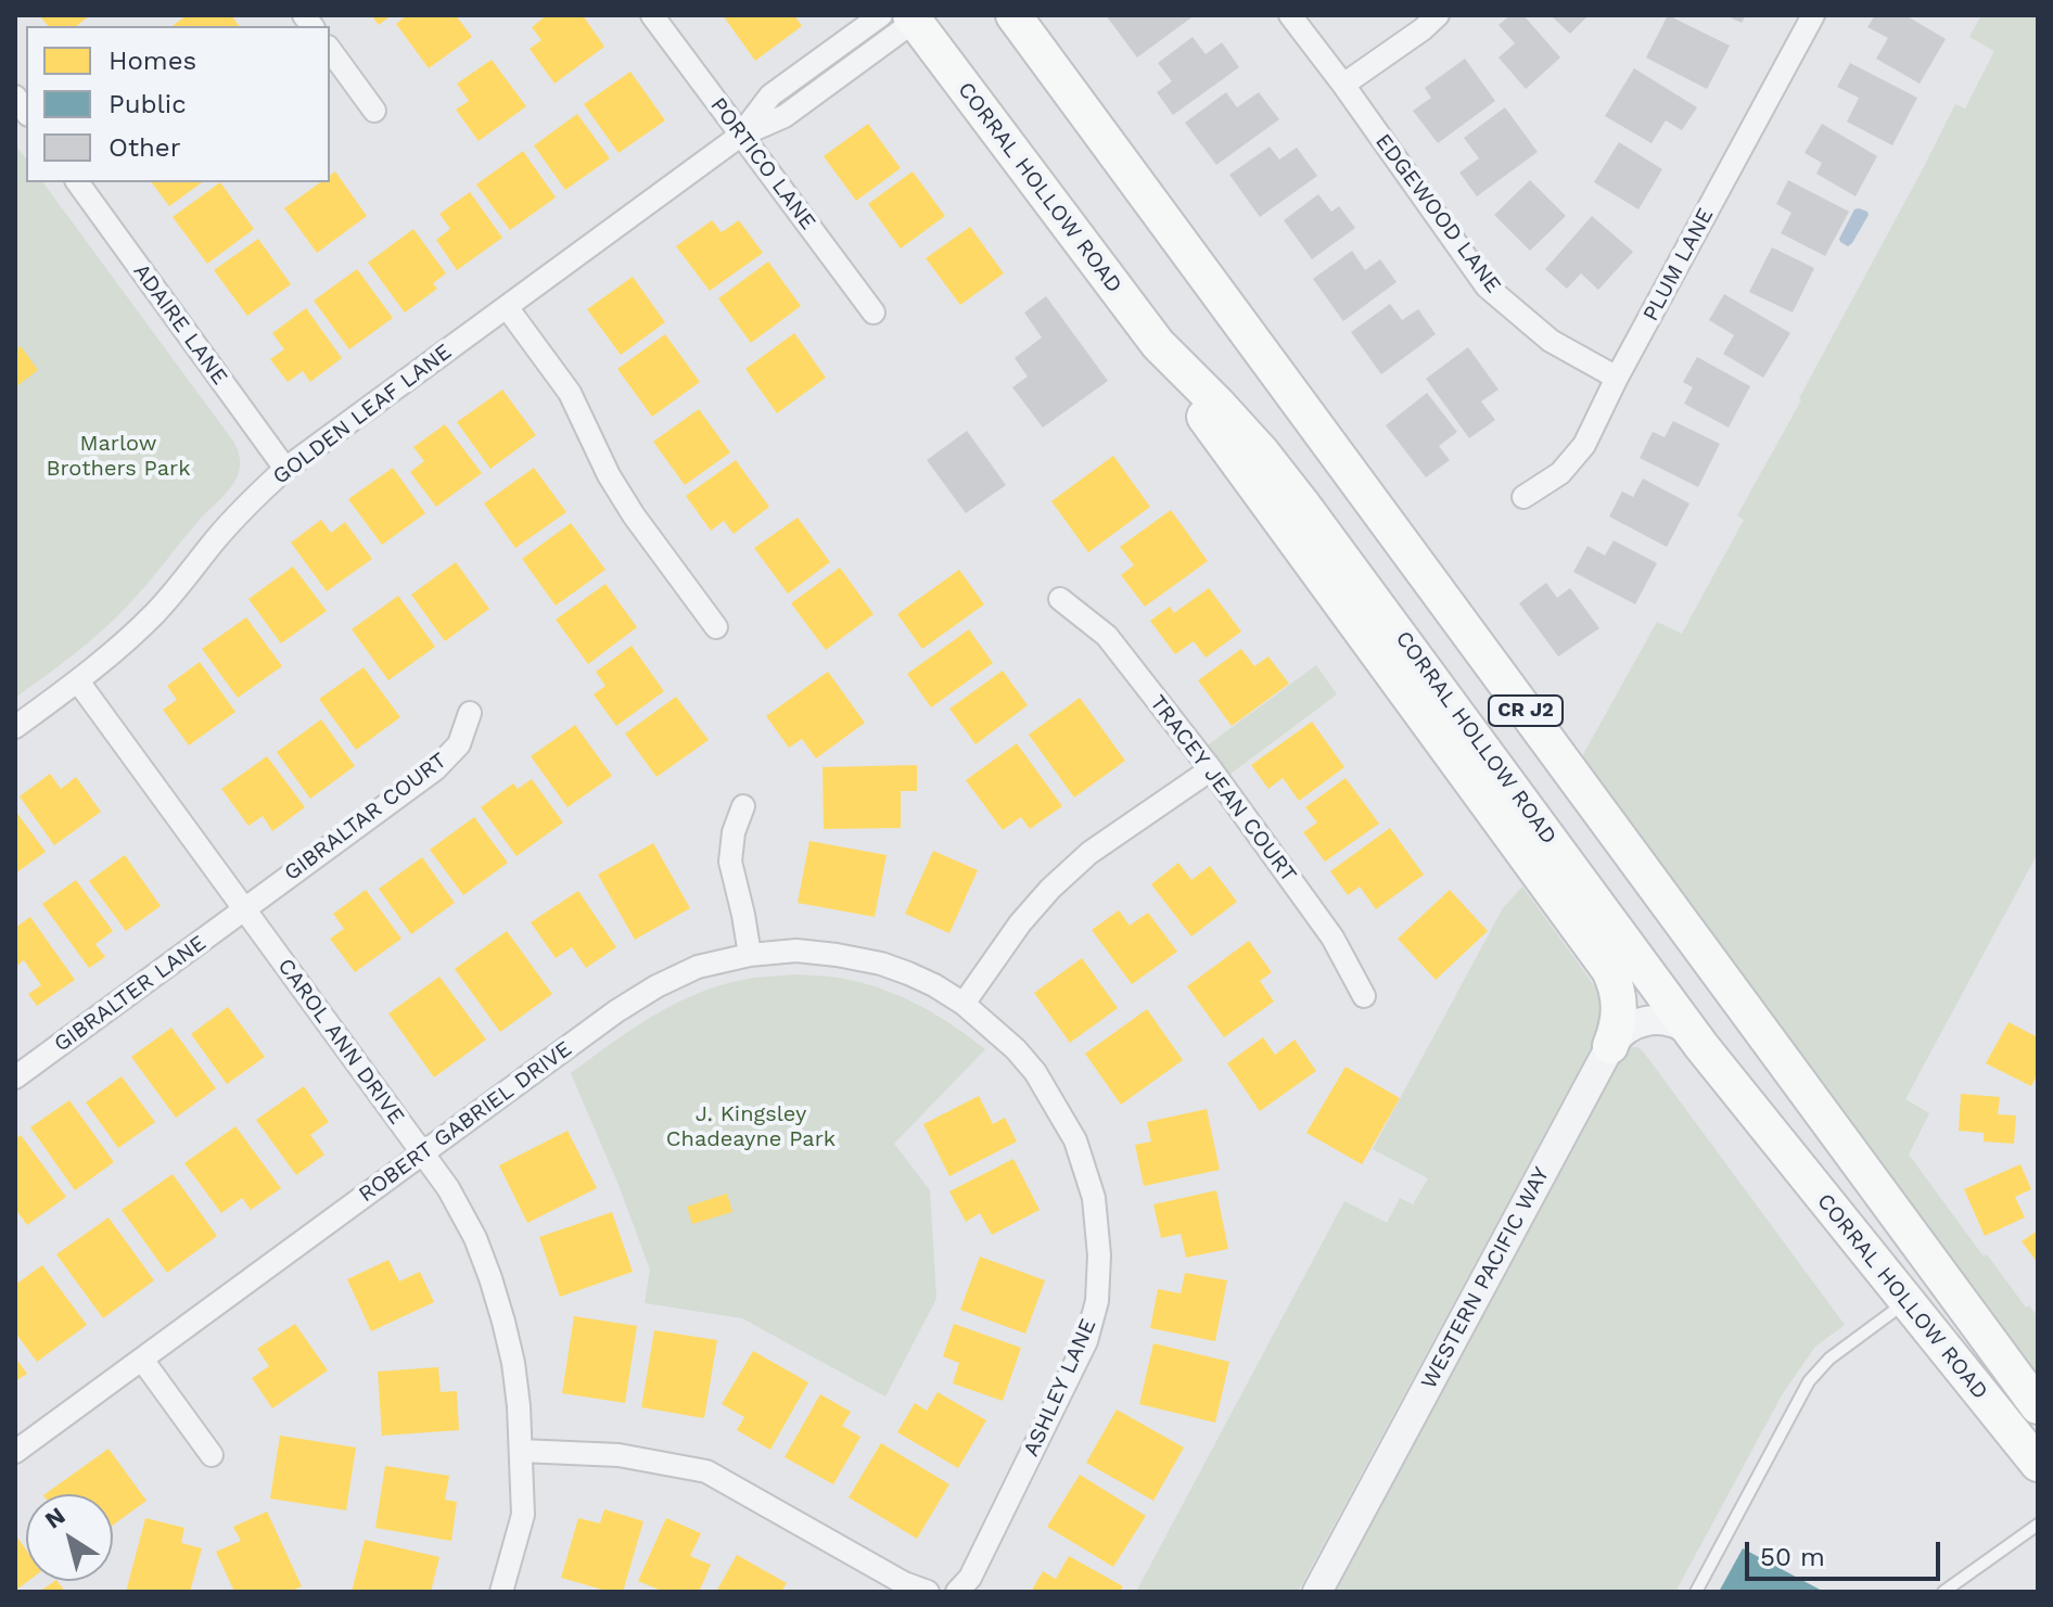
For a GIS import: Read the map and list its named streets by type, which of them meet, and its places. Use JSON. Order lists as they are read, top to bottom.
{
  "streets": {
    "main road": ["CORRAL HOLLOW ROAD", "CR J2"],
    "street": [
      "PORTICO LANE",
      "EDGEWOOD LANE",
      "PLUM LANE",
      "ADAIRE LANE",
      "GOLDEN LEAF LANE",
      "TRACEY JEAN COURT",
      "GIBRALTAR COURT",
      "GIBRALTER LANE",
      "CAROL ANN DRIVE",
      "ROBERT GABRIEL DRIVE",
      "WESTERN PACIFIC WAY",
      "ASHLEY LANE"
    ]
  },
  "crossings": [
    ["PORTICO LANE", "GOLDEN LEAF LANE"],
    ["CORRAL HOLLOW ROAD", "GOLDEN LEAF LANE"],
    ["CORRAL HOLLOW ROAD", "WESTERN PACIFIC WAY"],
    ["EDGEWOOD LANE", "PLUM LANE"],
    ["ADAIRE LANE", "GOLDEN LEAF LANE"],
    ["GOLDEN LEAF LANE", "CAROL ANN DRIVE"],
    ["GIBRALTAR COURT", "GIBRALTER LANE"],
    ["GIBRALTAR COURT", "CAROL ANN DRIVE"],
    ["GIBRALTER LANE", "CAROL ANN DRIVE"],
    ["CAROL ANN DRIVE", "ROBERT GABRIEL DRIVE"],
    ["ROBERT GABRIEL DRIVE", "ASHLEY LANE"]
  ],
  "parks": ["Marlow Brothers Park", "J. Kingsley Chadeayne Park"],
  "legend": ["Homes", "Public", "Other"],
  "scale_bar": "50 m",
  "north": "top left"
}
